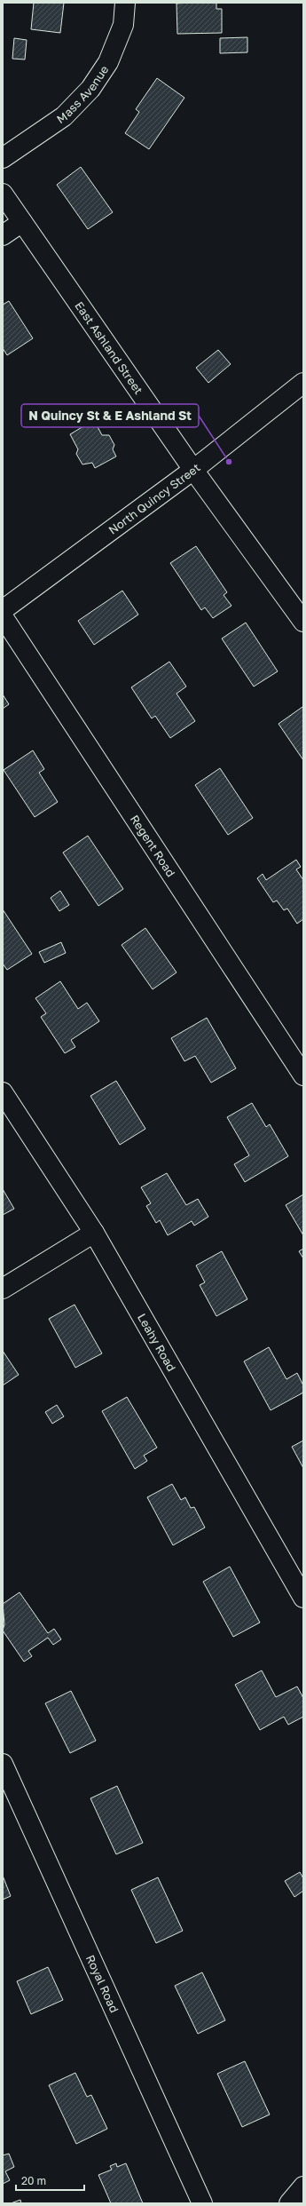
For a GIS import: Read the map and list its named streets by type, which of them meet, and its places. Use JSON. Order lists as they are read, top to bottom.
{
  "streets": {
    "street": [
      "Mass Avenue",
      "East Ashland Street",
      "North Quincy Street",
      "Regent Road",
      "Leahy Road",
      "Royal Road"
    ]
  },
  "crossings": [
    ["East Ashland Street", "North Quincy Street"]
  ],
  "places": ["N Quincy St & E Ashland St"],
  "scale_bar": "20 m"
}
